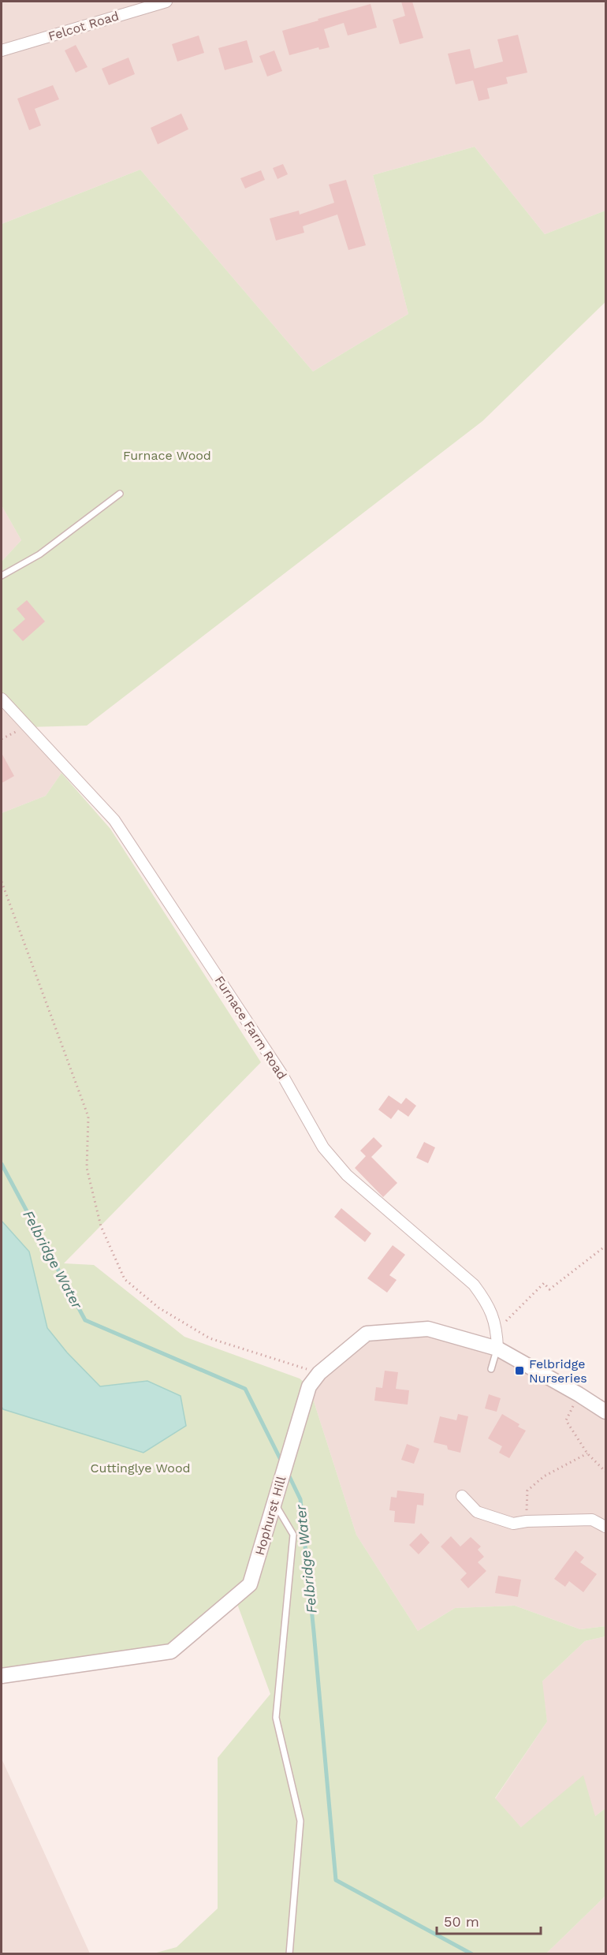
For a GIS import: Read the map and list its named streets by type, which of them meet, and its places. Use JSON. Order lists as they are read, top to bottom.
{
  "streets": {
    "street": ["Felcot Road", "Furnace Farm Road", "Hophurst Hill"]
  },
  "crossings": [
    ["Furnace Farm Road", "Hophurst Hill"]
  ],
  "water": ["Felbridge Water"],
  "parks": ["Furnace Wood", "Cuttinglye Wood"],
  "places": {
    "transit": ["Felbridge Nurseries"]
  },
  "scale_bar": "50 m"
}
